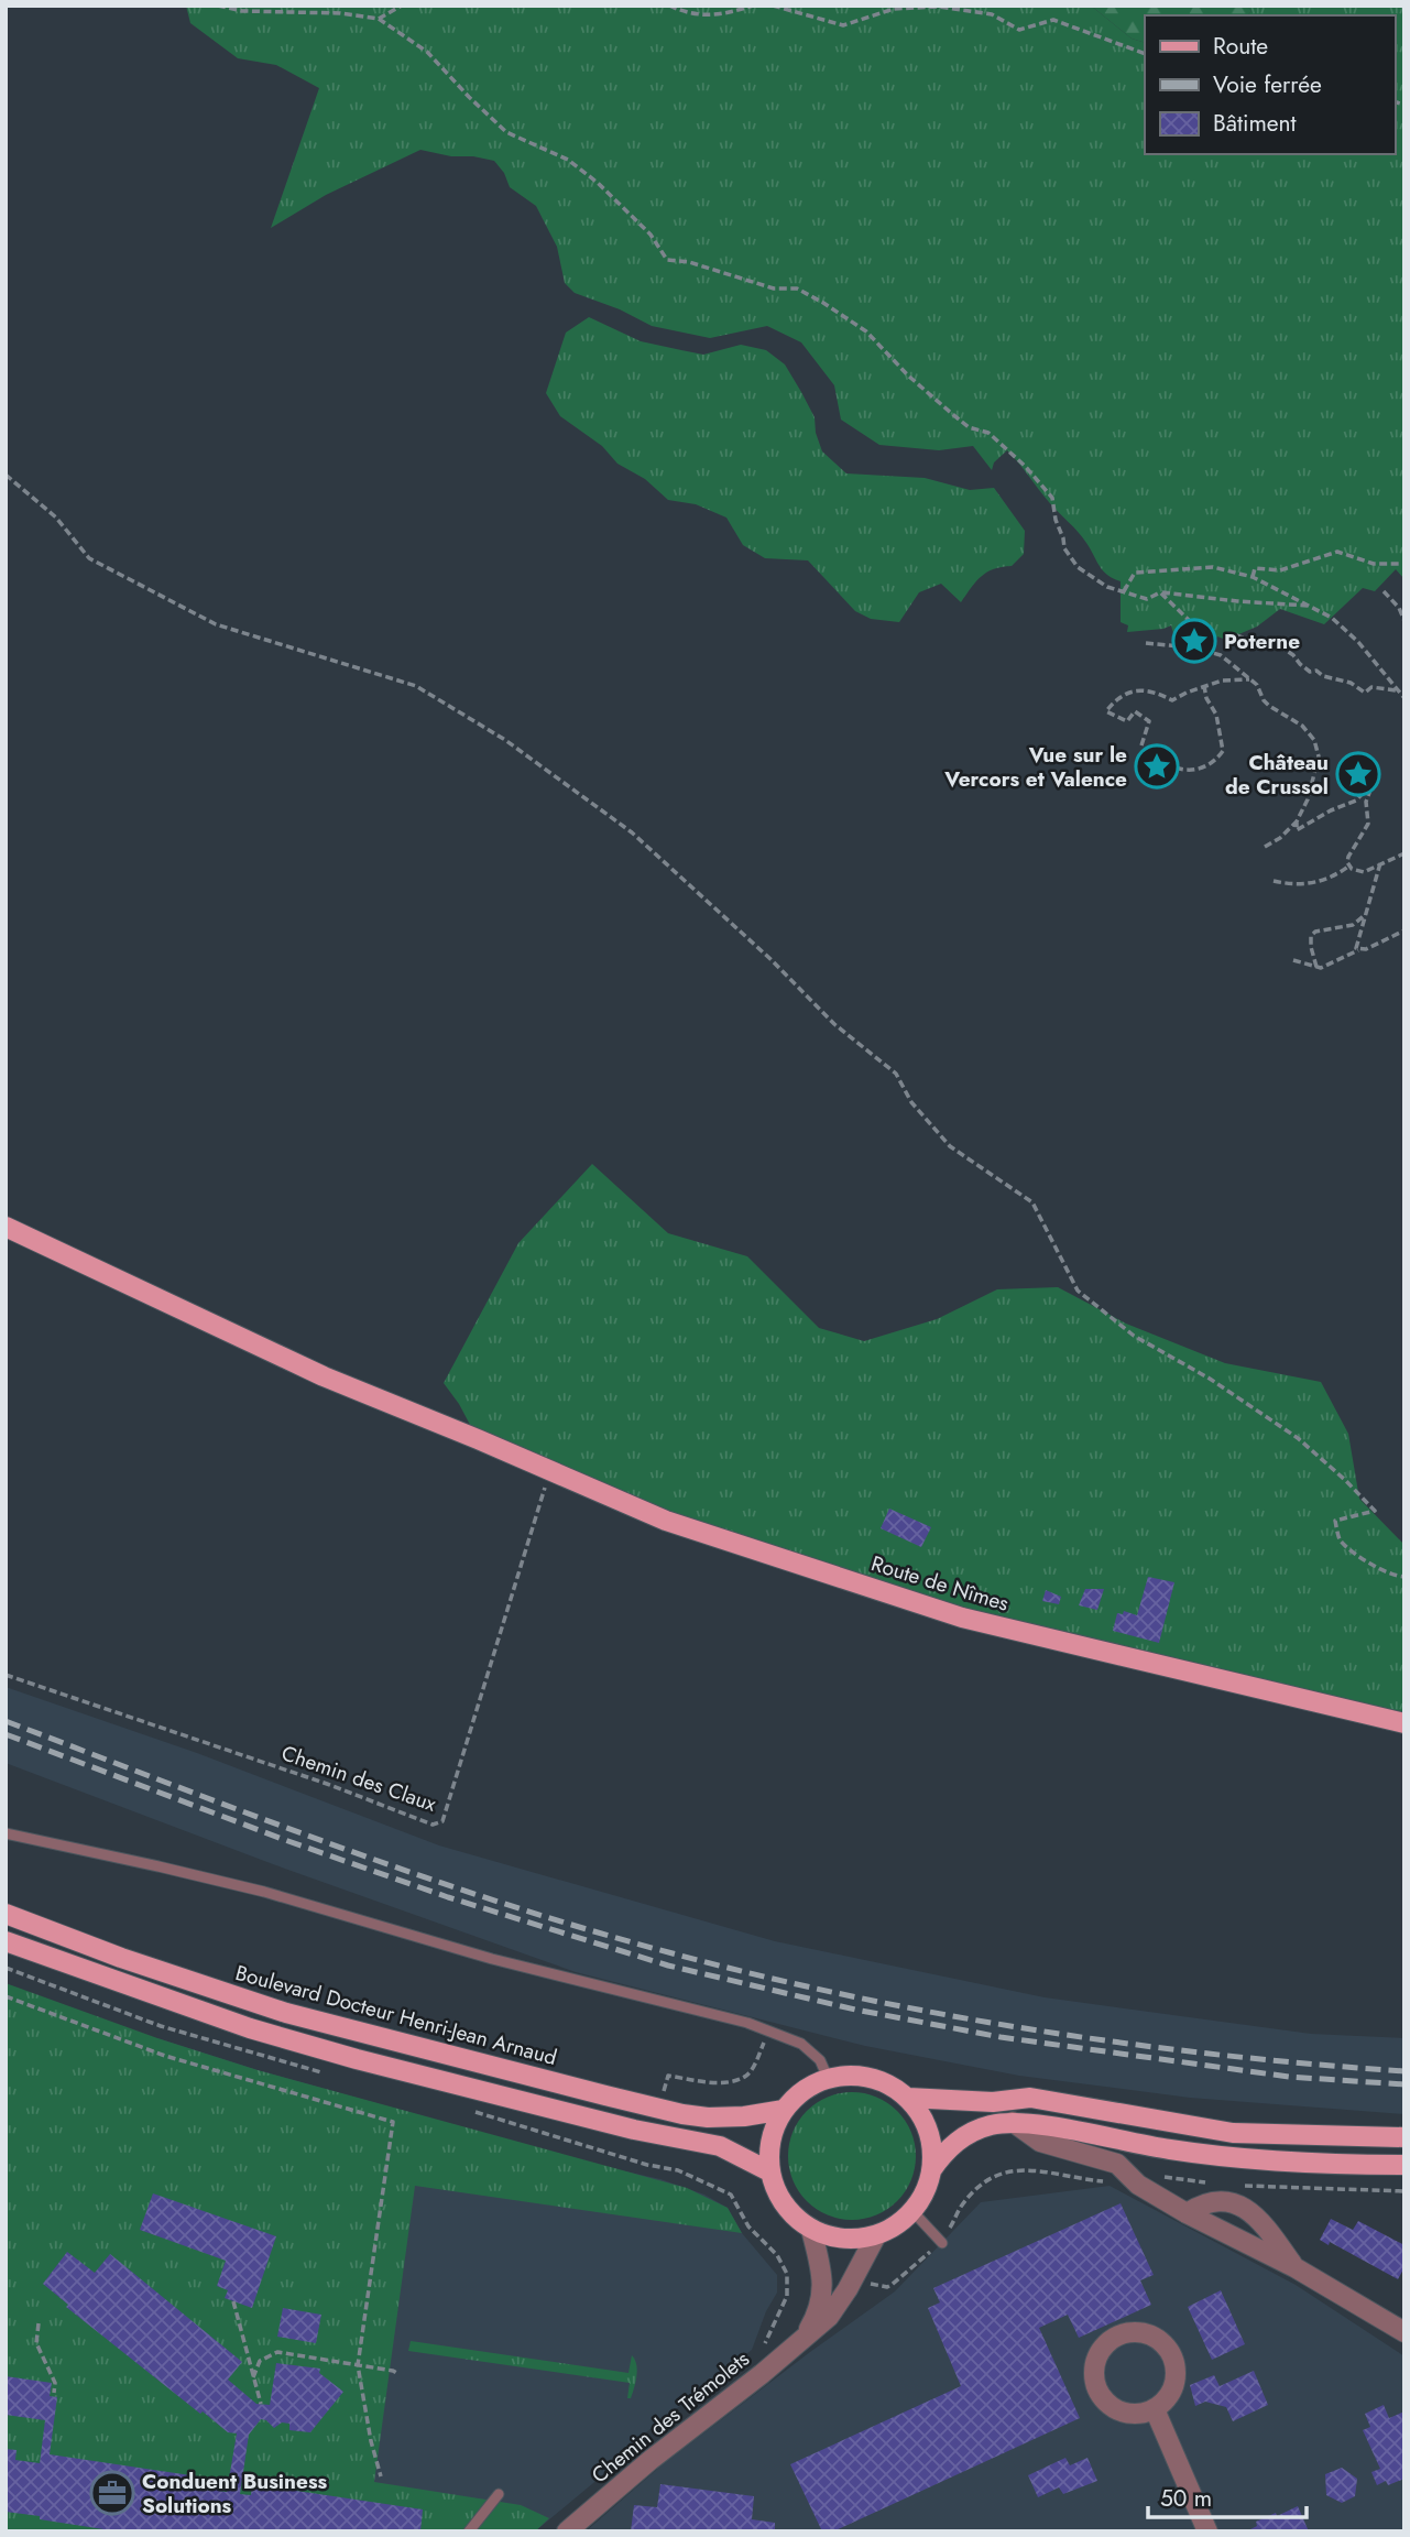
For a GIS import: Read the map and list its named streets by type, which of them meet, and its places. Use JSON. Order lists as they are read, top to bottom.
{
  "streets": {
    "main road": ["Route de Nîmes", "Boulevard Docteur Henri-Jean Arnaud"],
    "street": ["Chemin des Trémolets"],
    "path": ["Chemin des Claux"]
  },
  "crossings": [
    ["Route de Nîmes", "Chemin des Claux"],
    ["Boulevard Docteur Henri-Jean Arnaud", "Chemin des Trémolets"]
  ],
  "places": {
    "place": ["Poterne", "Vue sur le Vercors et Valence", "Château de Crussol"],
    "office": ["Conduent Business Solutions"]
  },
  "legend": ["Route", "Voie ferrée", "Bâtiment"],
  "scale_bar": "50 m"
}
